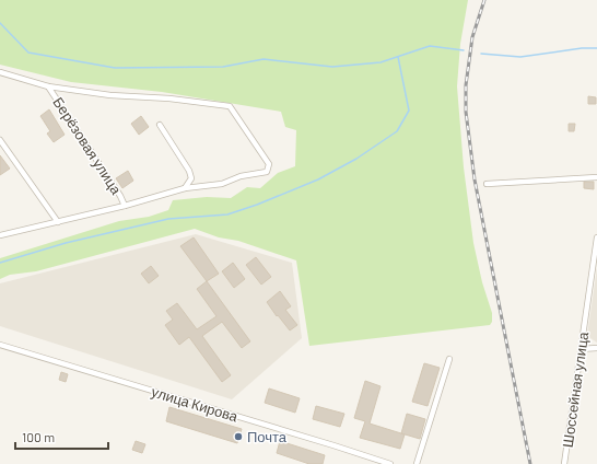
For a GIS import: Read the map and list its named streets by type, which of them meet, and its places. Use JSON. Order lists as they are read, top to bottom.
{
  "streets": {
    "street": ["Берёзовая улица", "Шоссейная улица", "улица Кирова"]
  },
  "places": ["Почта"],
  "scale_bar": "100 m"
}
